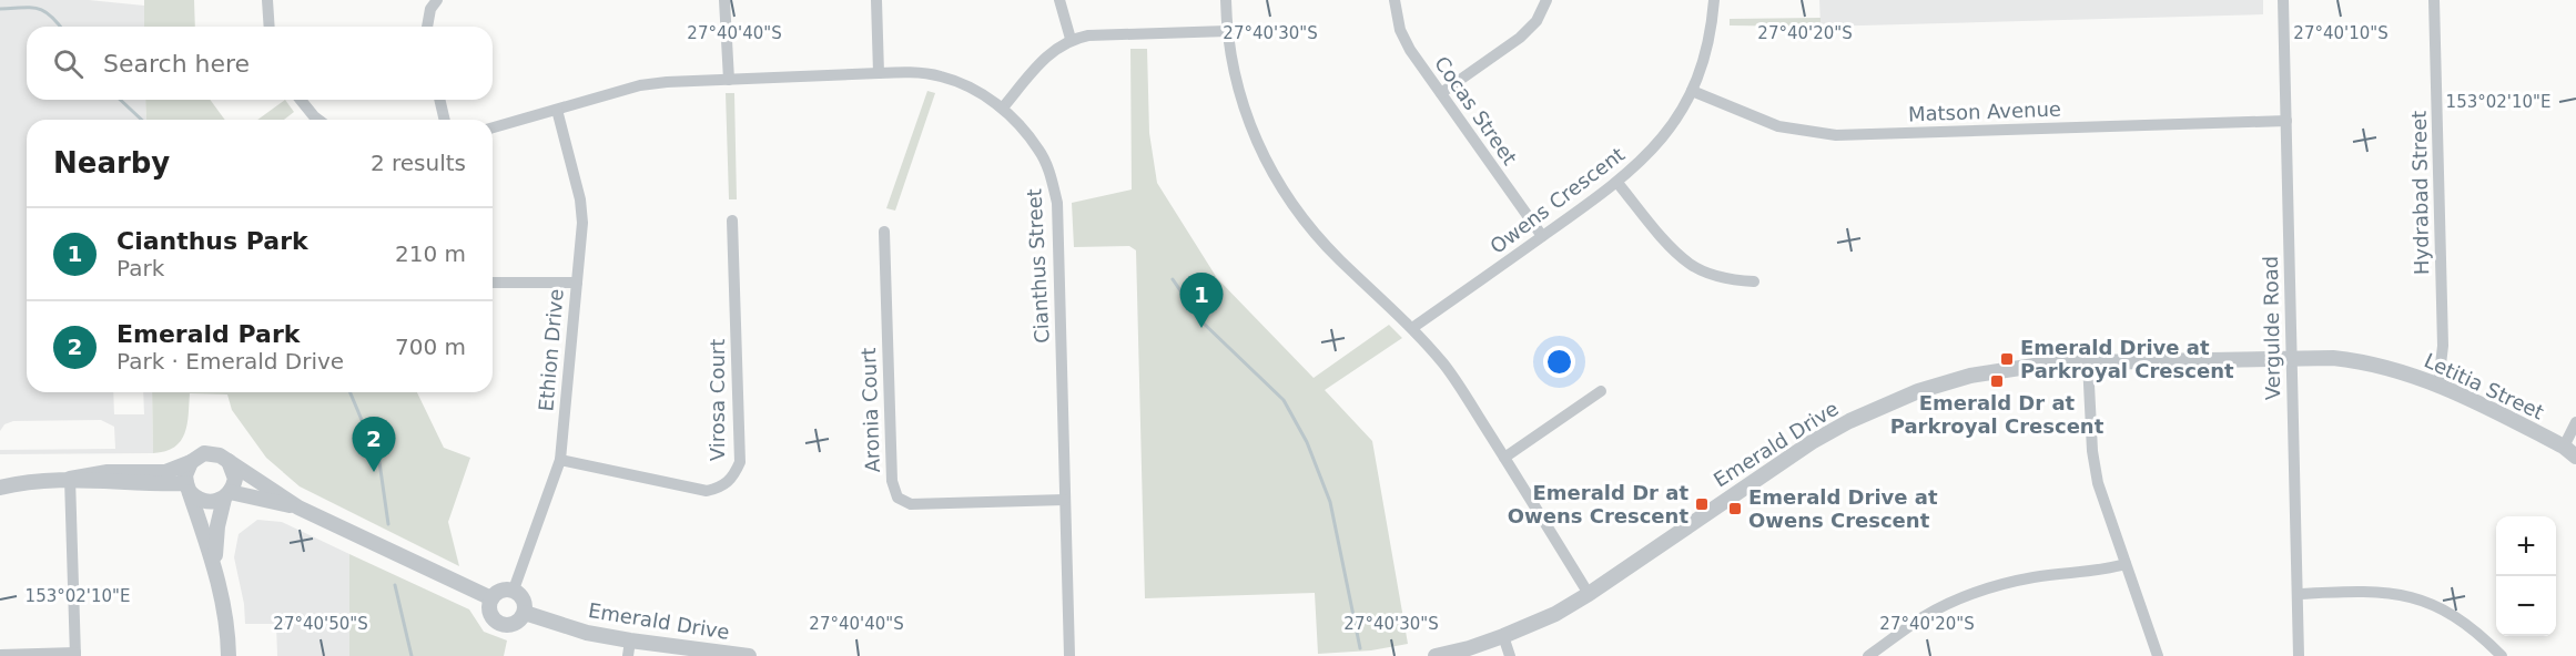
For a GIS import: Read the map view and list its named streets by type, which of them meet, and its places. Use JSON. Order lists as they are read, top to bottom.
{
  "streets": {
    "street": [
      "Cocas Street",
      "Matson Avenue",
      "Hydrabad Street",
      "Owens Crescent",
      "Cianthus Street",
      "Vergulde Road",
      "Ethion Drive",
      "Letitia Street",
      "Virosa Court",
      "Aronia Court",
      "Emerald Drive"
    ]
  },
  "crossings": [
    ["Cocas Street", "Owens Crescent"],
    ["Matson Avenue", "Owens Crescent"],
    ["Matson Avenue", "Vergulde Road"],
    ["Hydrabad Street", "Letitia Street"],
    ["Cianthus Street", "Ethion Drive"],
    ["Cianthus Street", "Aronia Court"],
    ["Vergulde Road", "Letitia Street"],
    ["Vergulde Road", "Emerald Drive"],
    ["Ethion Drive", "Virosa Court"],
    ["Ethion Drive", "Emerald Drive"],
    ["Letitia Street", "Emerald Drive"]
  ],
  "places": {
    "transit": [
      "Emerald Drive at Parkroyal Crescent",
      "Emerald Dr at Parkroyal Crescent",
      "Emerald Dr at Owens Crescent",
      "Emerald Drive at Owens Crescent"
    ]
  },
  "page": {
    "search": "Search here",
    "heading": ["Nearby", "2 results"],
    "list": [
      {
        "mark": "1",
        "name": "Cianthus Park",
        "note": "Park",
        "value": "210 m"
      },
      {
        "mark": "2",
        "name": "Emerald Park",
        "note": "Park · Emerald Drive",
        "value": "700 m"
      }
    ],
    "pins": ["1", "2"],
    "map_buttons": ["+", "−"]
  },
  "coordinates": [
    "27°40'40\"S",
    "27°40'30\"S",
    "27°40'20\"S",
    "27°40'10\"S",
    "153°02'10\"E",
    "27°40'50\"S"
  ]
}
